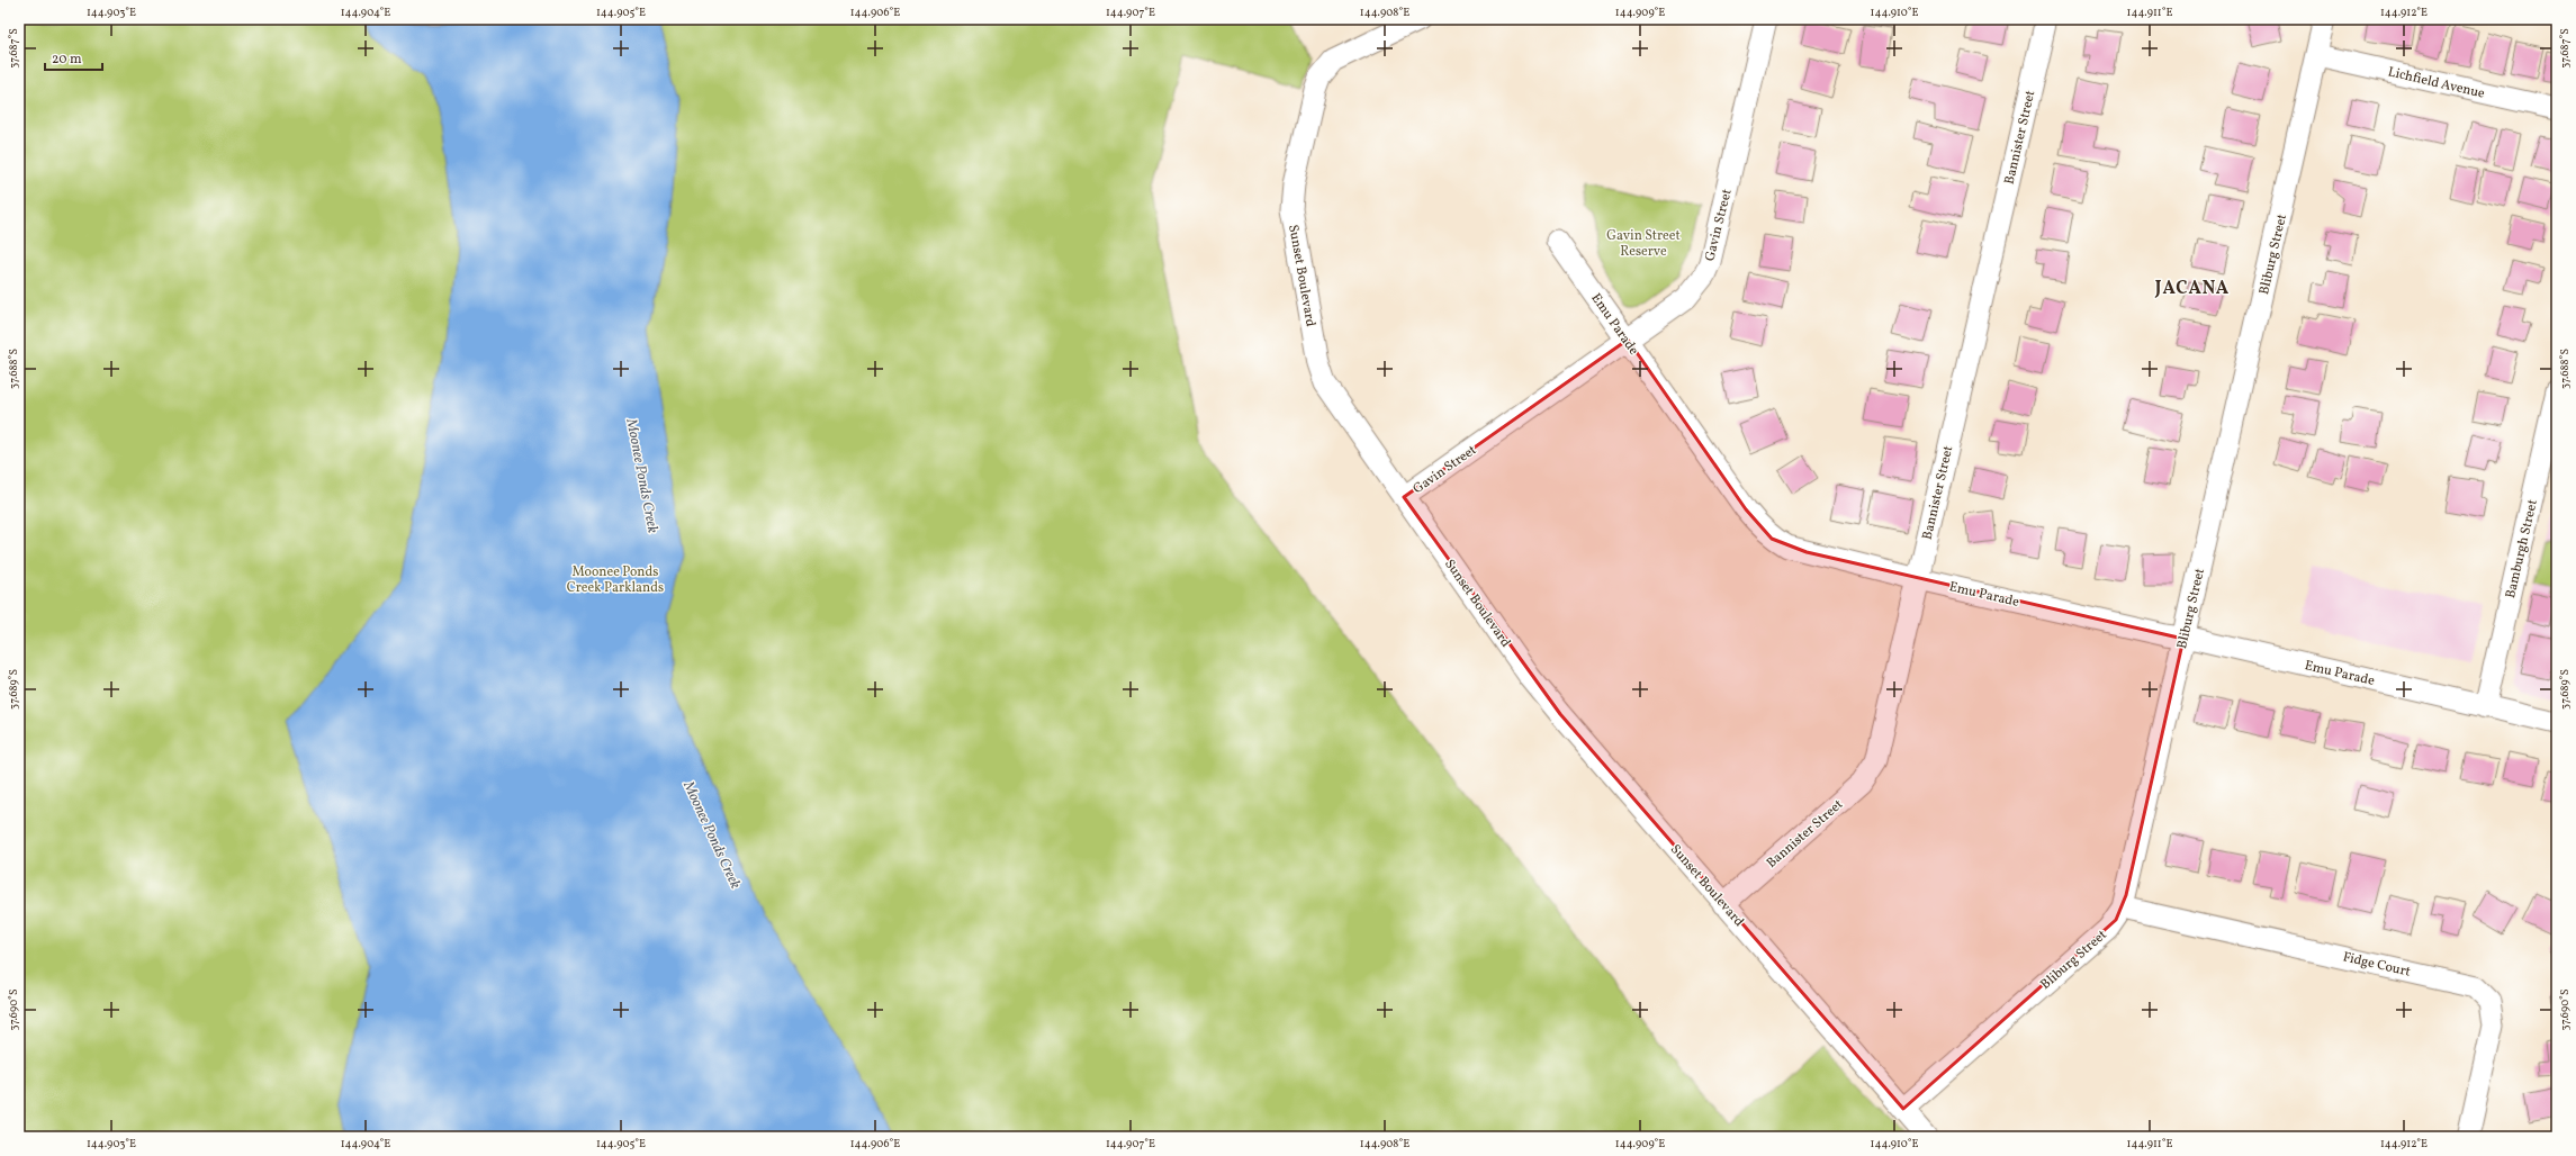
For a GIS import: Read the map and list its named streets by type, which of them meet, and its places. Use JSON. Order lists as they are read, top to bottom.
{
  "streets": {
    "street": [
      "Lichfield Avenue",
      "Bannister Street",
      "Gavin Street",
      "Bliburg Street",
      "Sunset Boulevard",
      "Emu Parade",
      "Bamburgh Street",
      "Fidge Court"
    ]
  },
  "crossings": [
    ["Lichfield Avenue", "Bliburg Street"],
    ["Bannister Street", "Sunset Boulevard"],
    ["Bannister Street", "Emu Parade"],
    ["Gavin Street", "Sunset Boulevard"],
    ["Gavin Street", "Emu Parade"],
    ["Bliburg Street", "Sunset Boulevard"],
    ["Bliburg Street", "Emu Parade"],
    ["Bliburg Street", "Fidge Court"],
    ["Emu Parade", "Bamburgh Street"]
  ],
  "districts": ["JACANA"],
  "water": ["Moonee Ponds Creek"],
  "parks": ["Gavin Street Reserve", "Moonee Ponds Creek Parklands"],
  "scale_bar": "20 m",
  "coordinates": [
    "144.903°E",
    "144.904°E",
    "144.905°E",
    "144.906°E",
    "144.907°E",
    "144.908°E",
    "144.909°E",
    "144.910°E",
    "144.911°E",
    "144.912°E",
    "37.687°S",
    "37.688°S",
    "37.689°S",
    "37.690°S"
  ]
}
